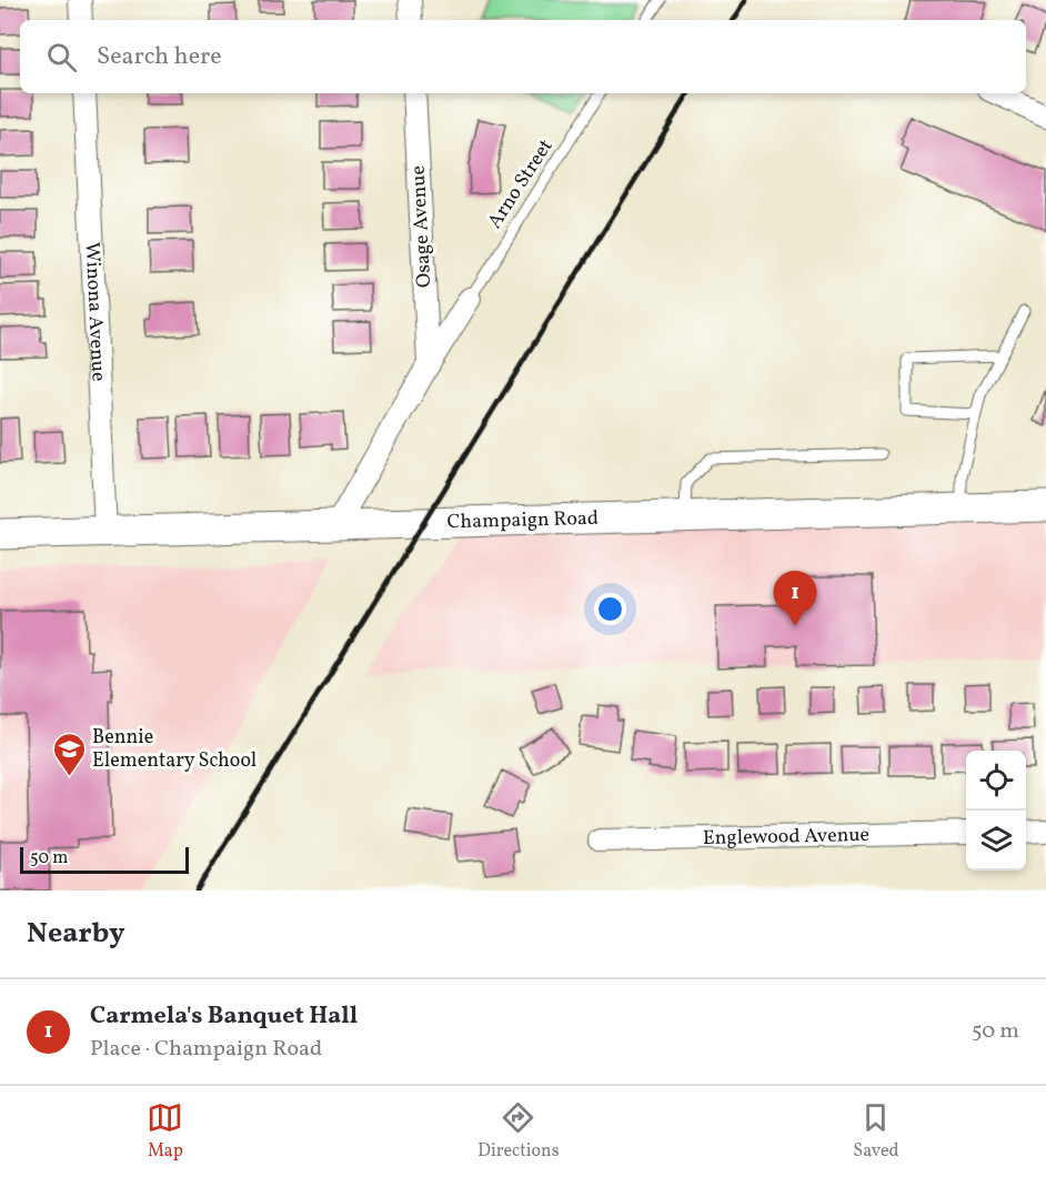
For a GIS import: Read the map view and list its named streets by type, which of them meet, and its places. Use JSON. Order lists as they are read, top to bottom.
{
  "streets": {
    "street": [
      "Osage Avenue",
      "Winona Avenue",
      "Champaign Road",
      "Englewood Avenue"
    ],
    "lane": ["Arno Street"]
  },
  "crossings": [
    ["Winona Avenue", "Champaign Road"]
  ],
  "places": {
    "school or university": ["Bennie Elementary School"]
  },
  "scale_bar": "50 m",
  "page": {
    "search": "Search here",
    "pins": "1",
    "scale": "50 m",
    "heading": "Nearby",
    "list": [
      {
        "mark": "1",
        "name": "Carmela's Banquet Hall",
        "note": "Place · Champaign Road",
        "value": "50 m"
      }
    ],
    "nav": ["Map", "Directions", "Saved"]
  }
}
